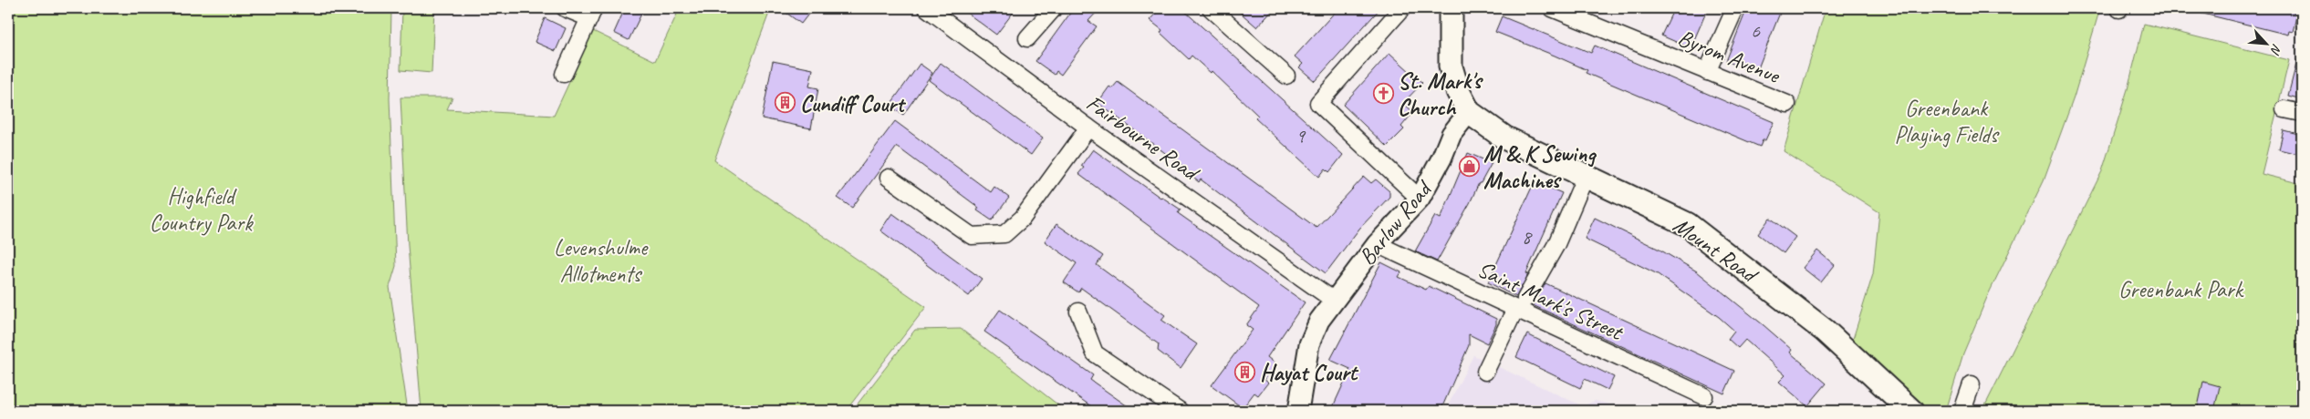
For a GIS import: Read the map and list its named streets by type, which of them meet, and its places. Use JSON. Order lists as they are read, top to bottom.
{
  "streets": {
    "main road": ["Mount Road"],
    "street": [
      "Byrom Avenue",
      "Fairbourne Road",
      "Barlow Road",
      "Saint Mark's Street"
    ]
  },
  "crossings": [
    ["Fairbourne Road", "Barlow Road"],
    ["Barlow Road", "Mount Road"],
    ["Barlow Road", "Saint Mark's Street"]
  ],
  "parks": [
    "Greenbank Playing Fields",
    "Highfield Country Park",
    "Levenshulme Allotments",
    "Greenbank Park"
  ],
  "places": {
    "church": ["St. Mark's Church"],
    "building": ["Cundiff Court", "Hayat Court"],
    "shop": ["M & K Sewing Machines"]
  },
  "house_numbers": ["6", "9", "8"],
  "north": "bottom right"
}
